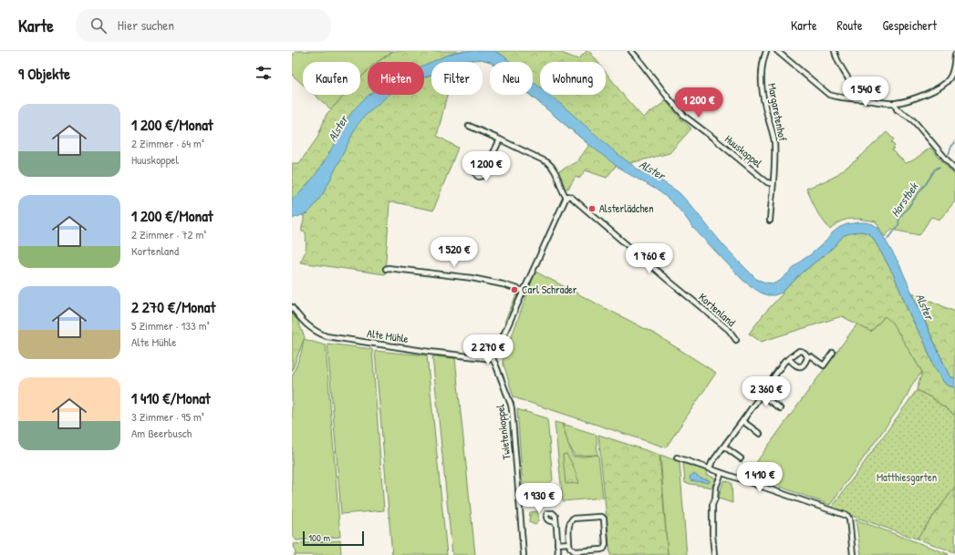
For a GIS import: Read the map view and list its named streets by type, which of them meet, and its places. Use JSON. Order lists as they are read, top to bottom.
{
  "streets": {
    "street": [
      "Margaretenhof",
      "Huuskoppel",
      "Kortenland",
      "Alte Mühle",
      "Twietenkoppel"
    ]
  },
  "crossings": [
    ["Margaretenhof", "Huuskoppel"],
    ["Alte Mühle", "Twietenkoppel"]
  ],
  "water": ["Alster", "Horstbek"],
  "parks": ["Matthiesgarten"],
  "places": ["Alsterlädchen", "Carl Schrader"],
  "scale_bar": "100 m",
  "page": {
    "header": "Karte",
    "search": "Hier suchen",
    "nav": ["Karte", "Route", "Gespeichert"],
    "heading": "9 Objekte",
    "chip": [
      "Kaufen",
      "Mieten",
      "Filter",
      "Neu",
      "Wohnung"
    ],
    "price": [
      "1 540 €",
      "1 200 €",
      "1 200 €",
      "1 520 €",
      "1 760 €",
      "2 270 €",
      "2 360 €",
      "1 410 €",
      "1 930 €"
    ],
    "list": [
      {
        "name": "1 200 €/Monat",
        "note": "2 Zimmer · 64 m² · Huuskoppel"
      },
      {
        "name": "1 200 €/Monat",
        "note": "2 Zimmer · 72 m² · Kortenland"
      },
      {
        "name": "2 270 €/Monat",
        "note": "5 Zimmer · 133 m² · Alte Mühle"
      },
      {
        "name": "1 410 €/Monat",
        "note": "3 Zimmer · 95 m² · Am Beerbusch"
      }
    ],
    "scale": "100 m"
  }
}
